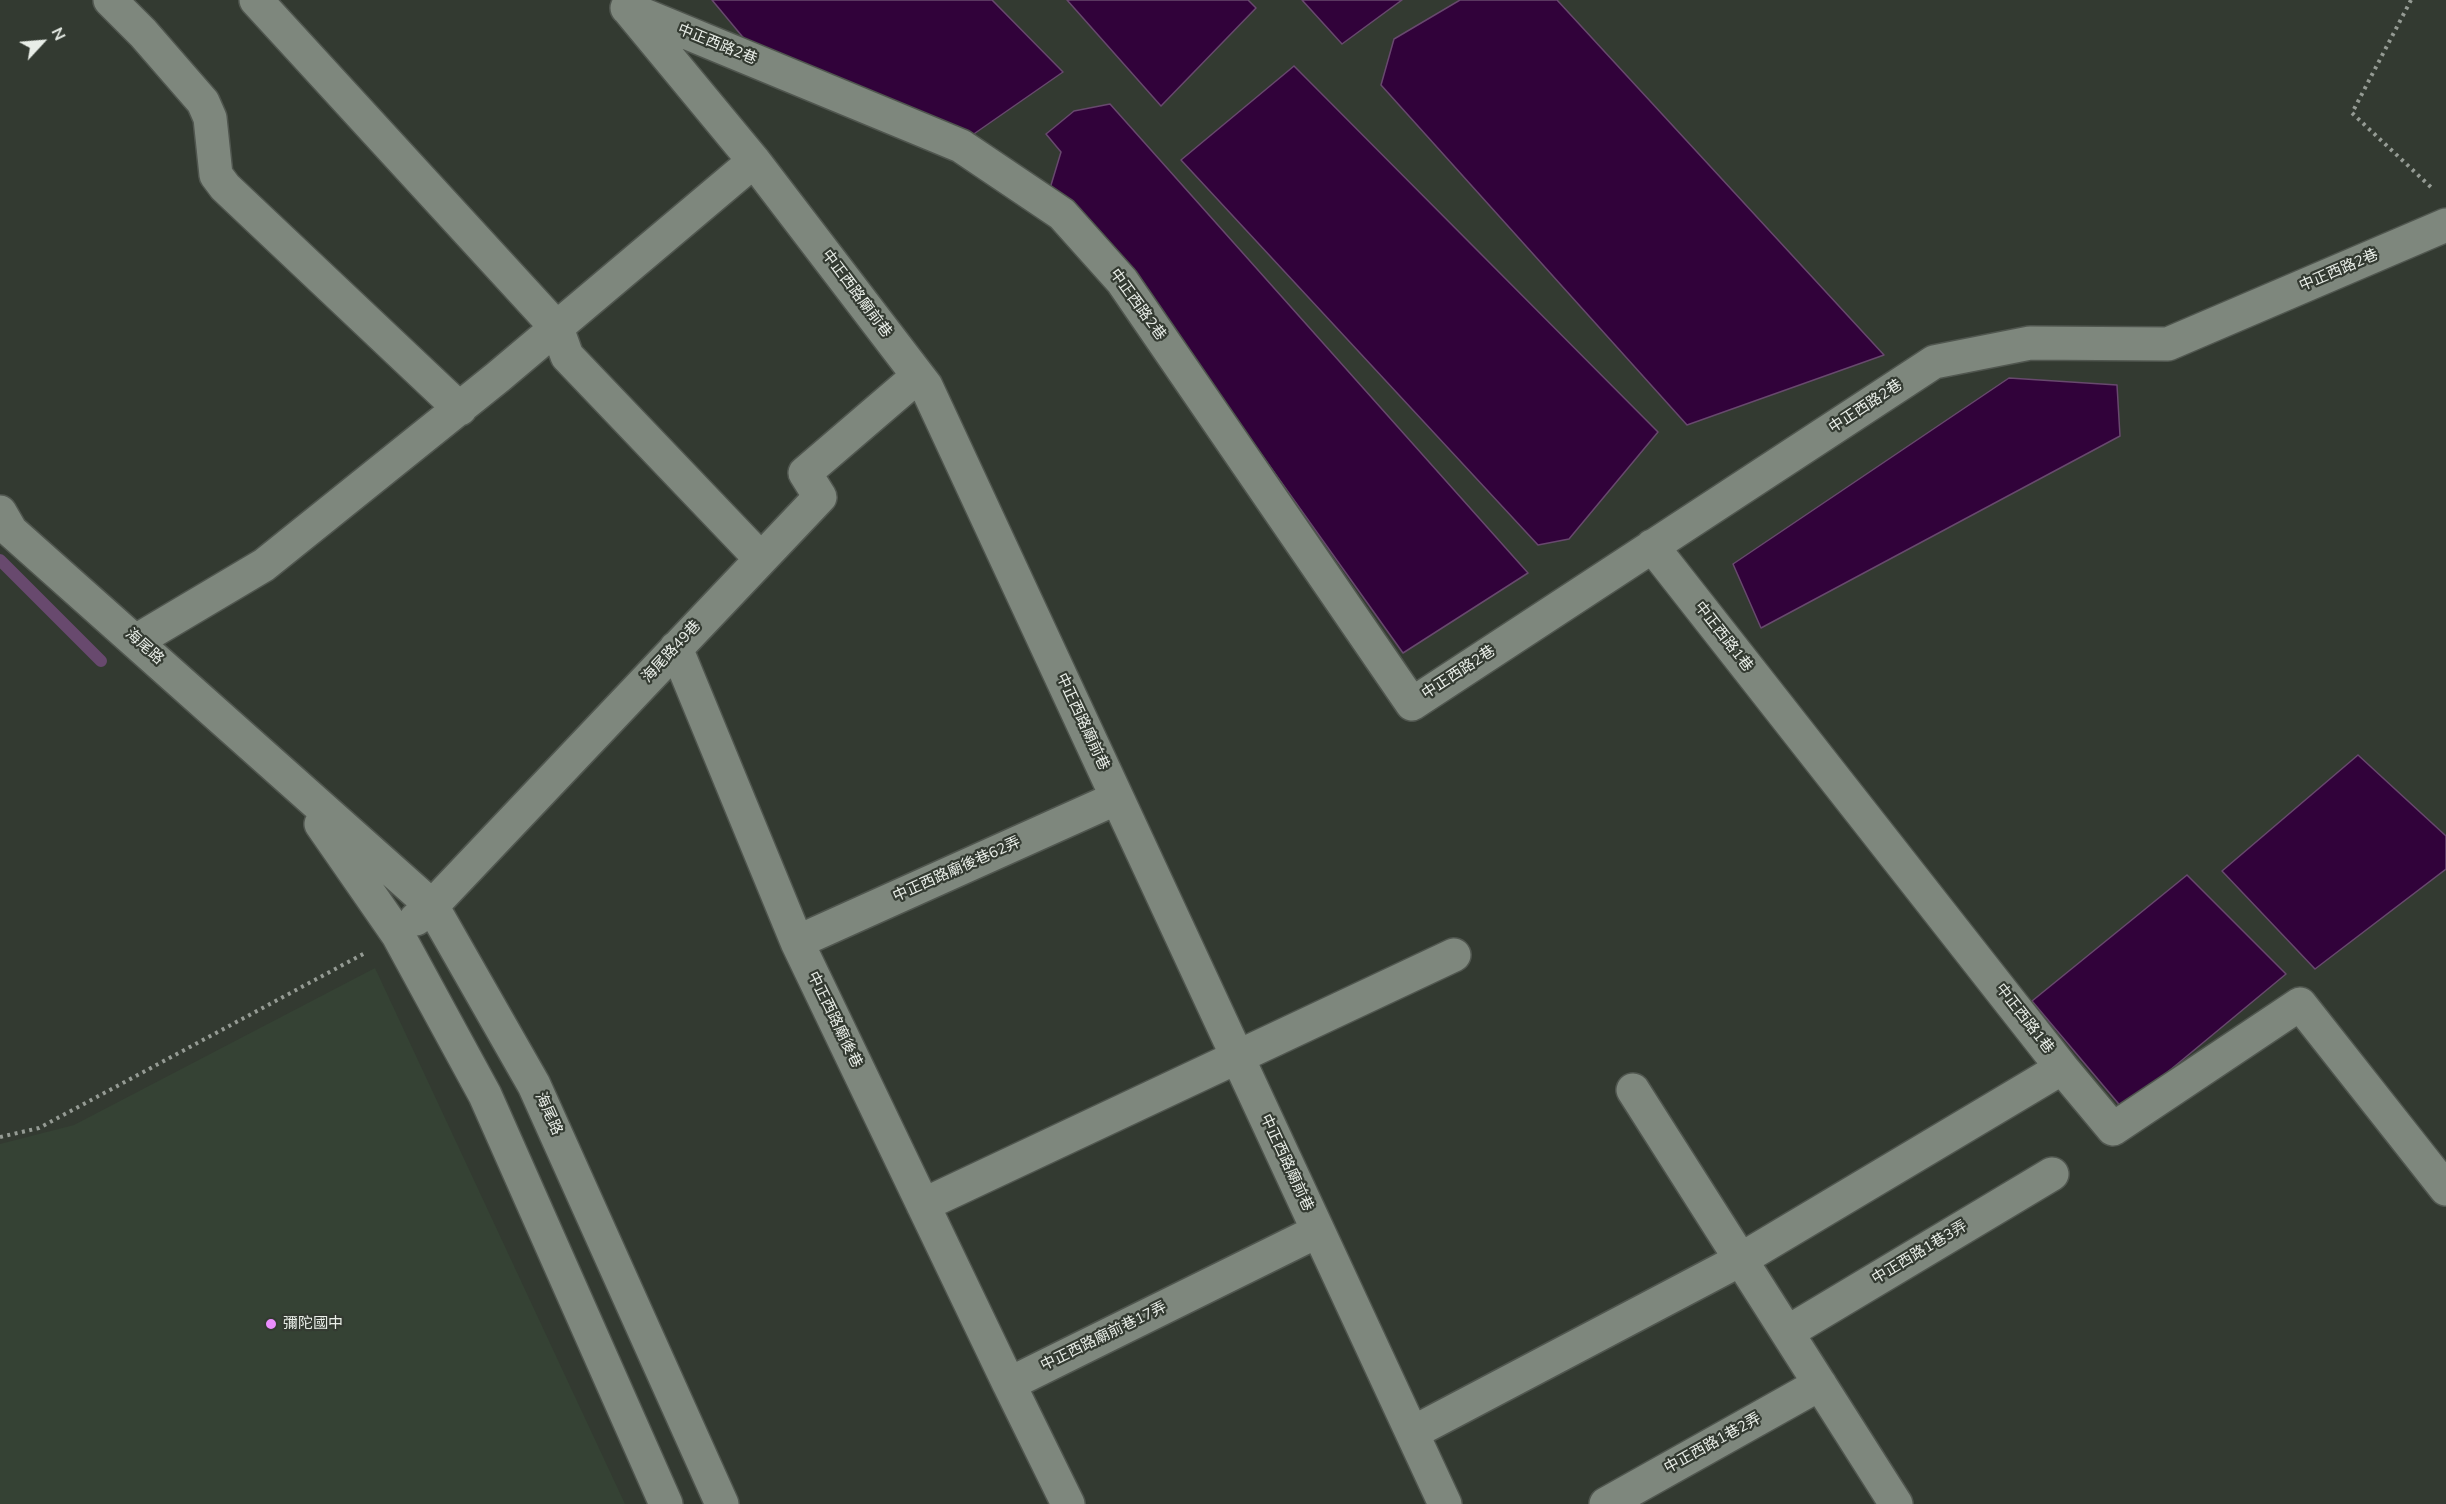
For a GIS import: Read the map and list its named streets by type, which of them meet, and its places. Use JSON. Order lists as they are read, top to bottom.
{
  "streets": {
    "street": [
      "中正西路2巷",
      "中正西路廟前巷",
      "中正西路1巷",
      "海尾路",
      "海尾路49巷",
      "中正西路廟後巷62弄",
      "中正西路廟後巷",
      "中正西路1巷3弄",
      "中正西路廟前巷17弄",
      "中正西路1巷2弄"
    ]
  },
  "crossings": [
    ["中正西路2巷", "中正西路廟前巷"],
    ["中正西路2巷", "中正西路1巷"],
    ["中正西路廟前巷", "海尾路49巷"],
    ["中正西路廟前巷", "中正西路廟後巷62弄"],
    ["中正西路廟前巷", "中正西路廟前巷17弄"],
    ["海尾路", "海尾路49巷"],
    ["海尾路49巷", "中正西路廟後巷"],
    ["中正西路廟後巷62弄", "中正西路廟後巷"],
    ["中正西路廟後巷", "中正西路廟前巷17弄"]
  ],
  "places": ["彌陀國中"],
  "north": "top right"
}
